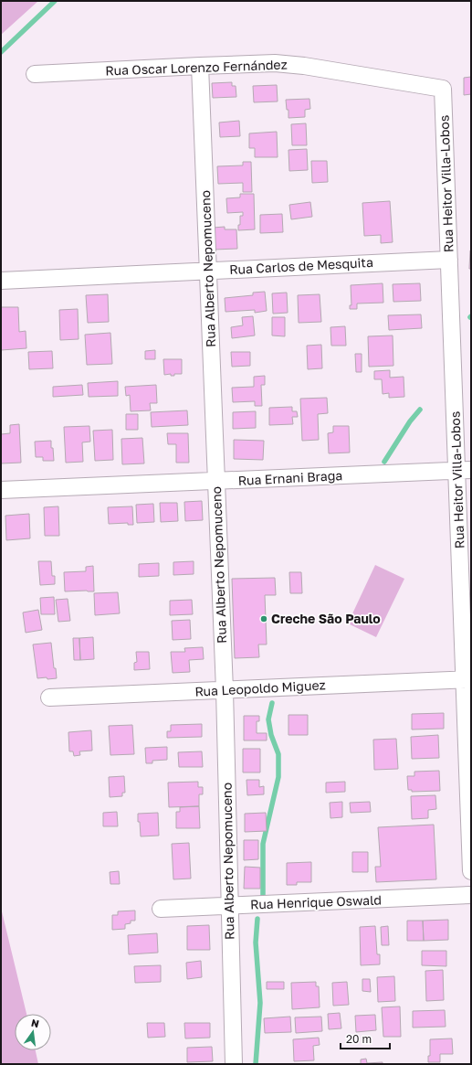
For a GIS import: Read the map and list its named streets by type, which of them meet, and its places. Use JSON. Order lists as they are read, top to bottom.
{
  "streets": {
    "street": [
      "Rua Oscar Lorenzo Fernández",
      "Rua Heitor Villa-Lobos",
      "Rua Carlos de Mesquita",
      "Rua Alberto Nepomuceno",
      "Rua Ernani Braga",
      "Rua Leopoldo Miguez",
      "Rua Henrique Oswald"
    ]
  },
  "crossings": [
    ["Rua Oscar Lorenzo Fernández", "Rua Heitor Villa-Lobos"],
    ["Rua Oscar Lorenzo Fernández", "Rua Alberto Nepomuceno"],
    ["Rua Heitor Villa-Lobos", "Rua Carlos de Mesquita"],
    ["Rua Heitor Villa-Lobos", "Rua Ernani Braga"],
    ["Rua Heitor Villa-Lobos", "Rua Leopoldo Miguez"],
    ["Rua Carlos de Mesquita", "Rua Alberto Nepomuceno"],
    ["Rua Alberto Nepomuceno", "Rua Ernani Braga"],
    ["Rua Alberto Nepomuceno", "Rua Leopoldo Miguez"],
    ["Rua Alberto Nepomuceno", "Rua Henrique Oswald"]
  ],
  "places": ["Creche São Paulo"],
  "scale_bar": "20 m",
  "north": "top"
}
